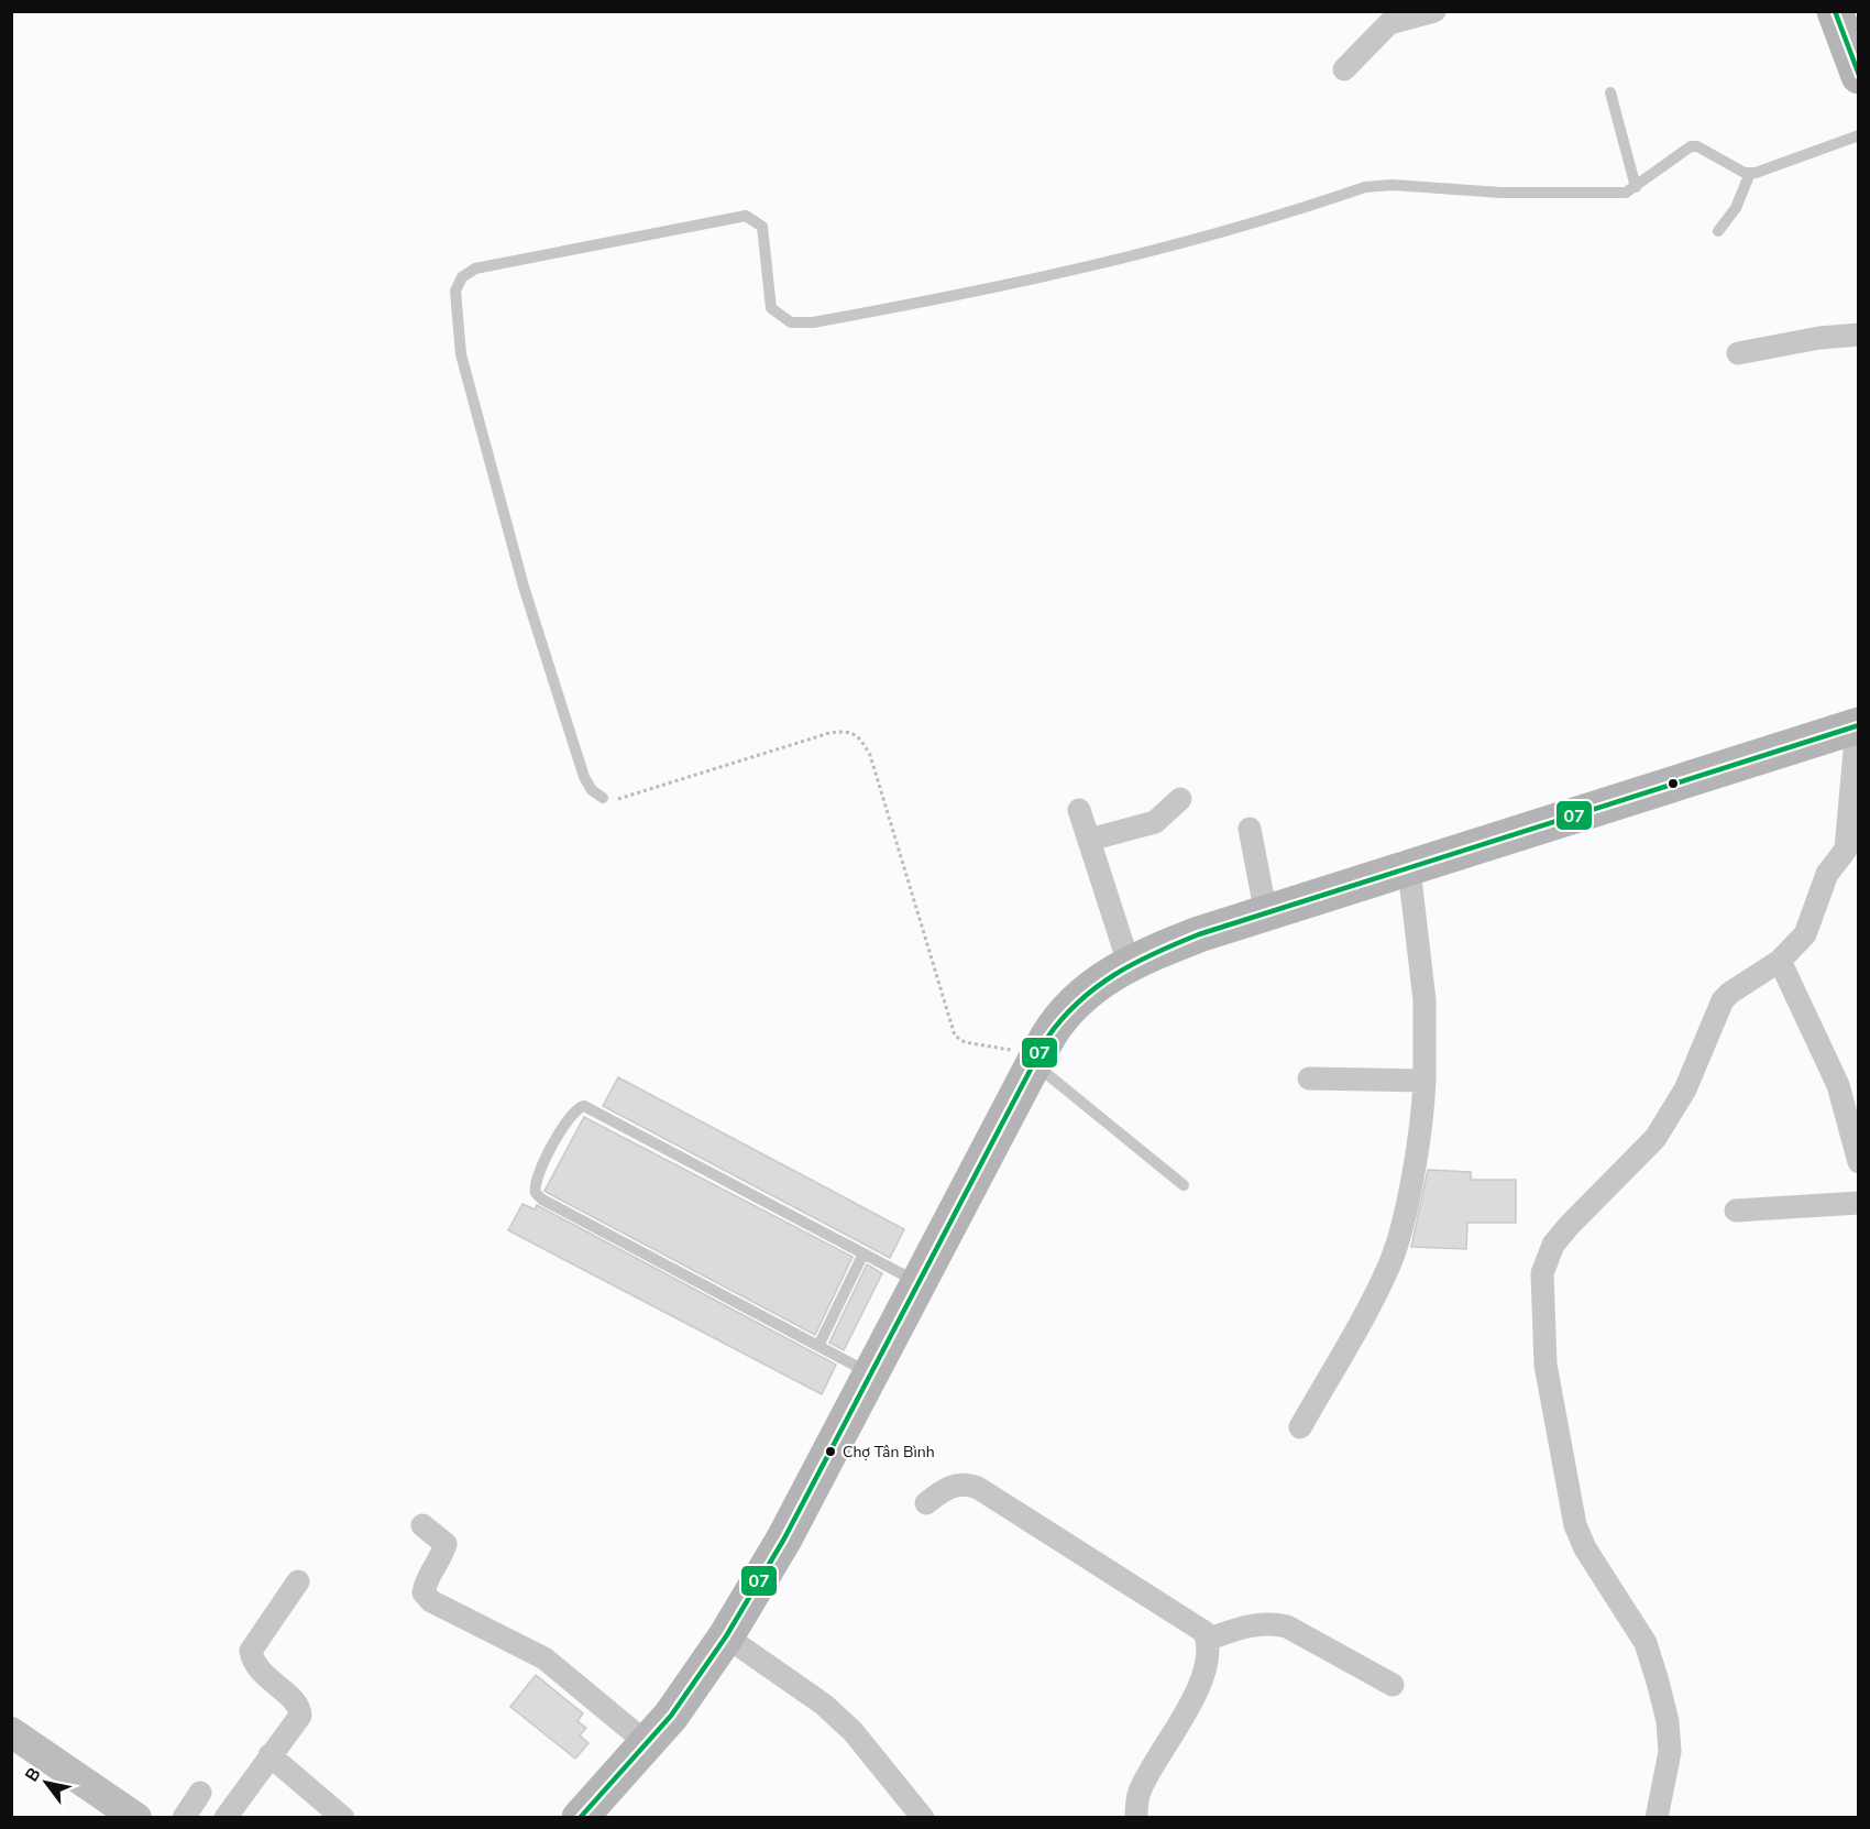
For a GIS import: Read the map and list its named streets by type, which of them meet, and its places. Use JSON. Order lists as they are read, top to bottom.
{
  "places": ["Chợ Tân Bình"],
  "lines": ["transit line 07"],
  "north": "top left"
}
